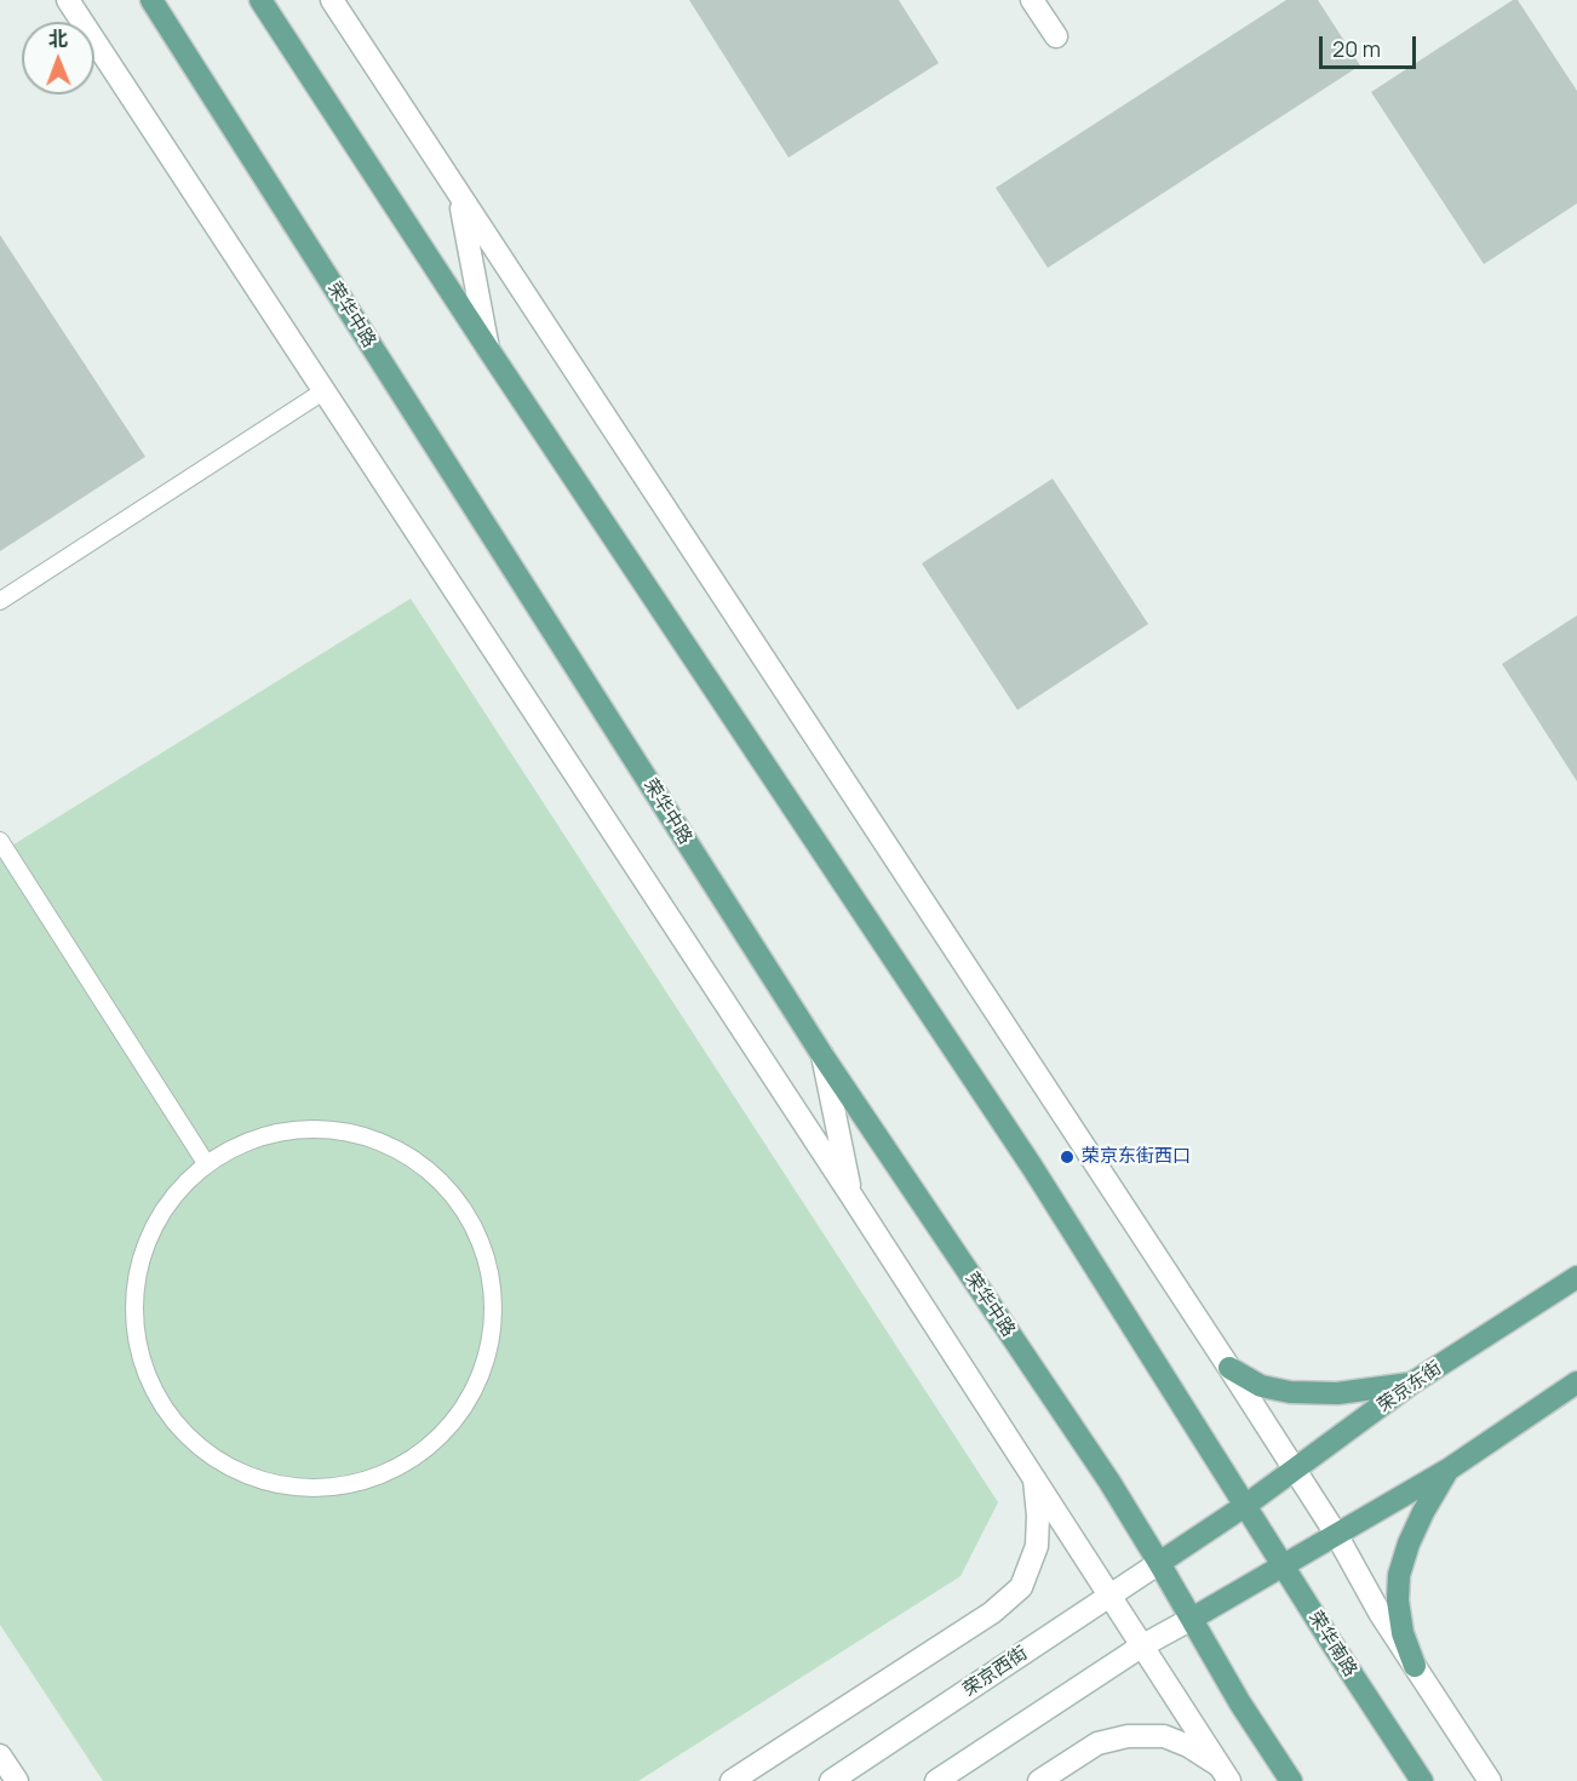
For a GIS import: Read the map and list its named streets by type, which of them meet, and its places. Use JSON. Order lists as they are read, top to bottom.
{
  "streets": {
    "main road": ["荣华中路", "荣京东街", "荣华南路"],
    "street": ["荣京西街"]
  },
  "crossings": [
    ["荣华中路", "荣京东街"],
    ["荣华中路", "荣京西街"],
    ["荣京东街", "荣华南路"],
    ["荣京东街", "荣京西街"]
  ],
  "places": ["荣京东街西口"],
  "scale_bar": "20 m",
  "north": "top"
}
